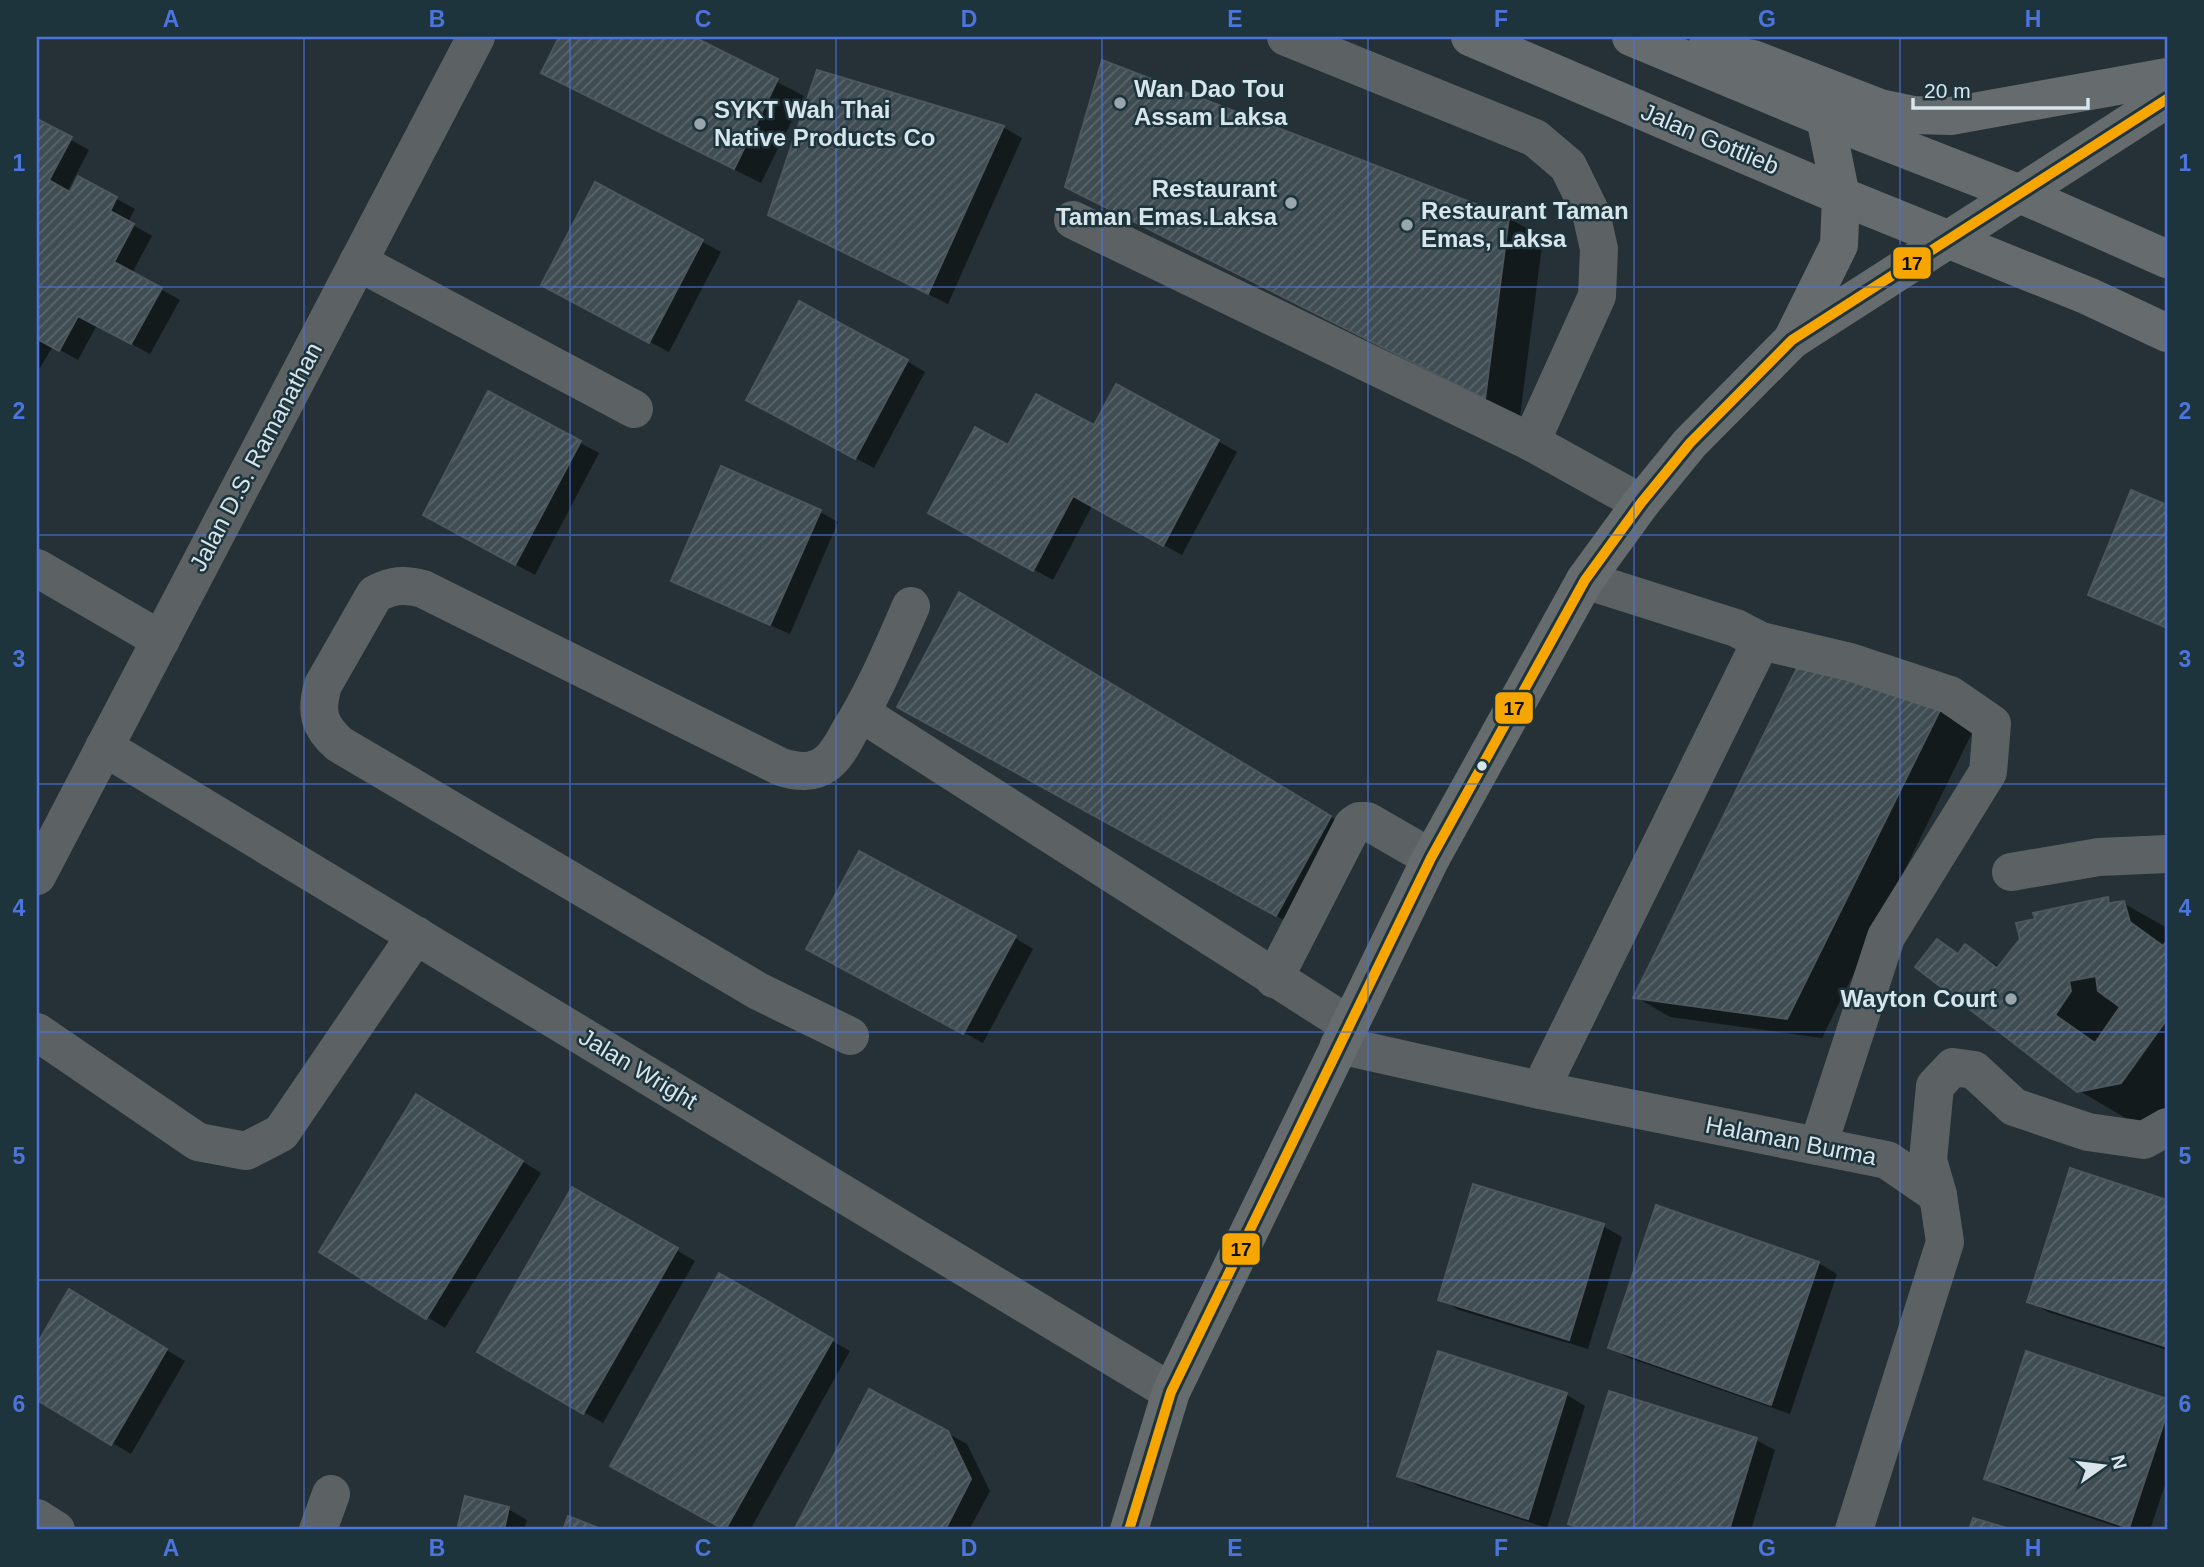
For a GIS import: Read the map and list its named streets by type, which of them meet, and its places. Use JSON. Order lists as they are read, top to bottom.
{
  "streets": {
    "main road": ["Jalan Gottlieb"],
    "street": ["Jalan D.S. Ramanathan", "Jalan Wright", "Halaman Burma"]
  },
  "crossings": [
    ["Jalan D.S. Ramanathan", "Jalan Wright"]
  ],
  "places": [
    "Wan Dao Tou Assam Laksa",
    "SYKT Wah Thai Native Products Co",
    "Restaurant Taman Emas.Laksa",
    "Restaurant Taman Emas, Laksa",
    "Wayton Court"
  ],
  "lines": ["transit line 17"],
  "scale_bar": "20 m",
  "north": "right",
  "grid": {
    "columns": [
      "A",
      "B",
      "C",
      "D",
      "E",
      "F",
      "G",
      "H"
    ],
    "rows": [
      "1",
      "2",
      "3",
      "4",
      "5",
      "6"
    ]
  }
}
